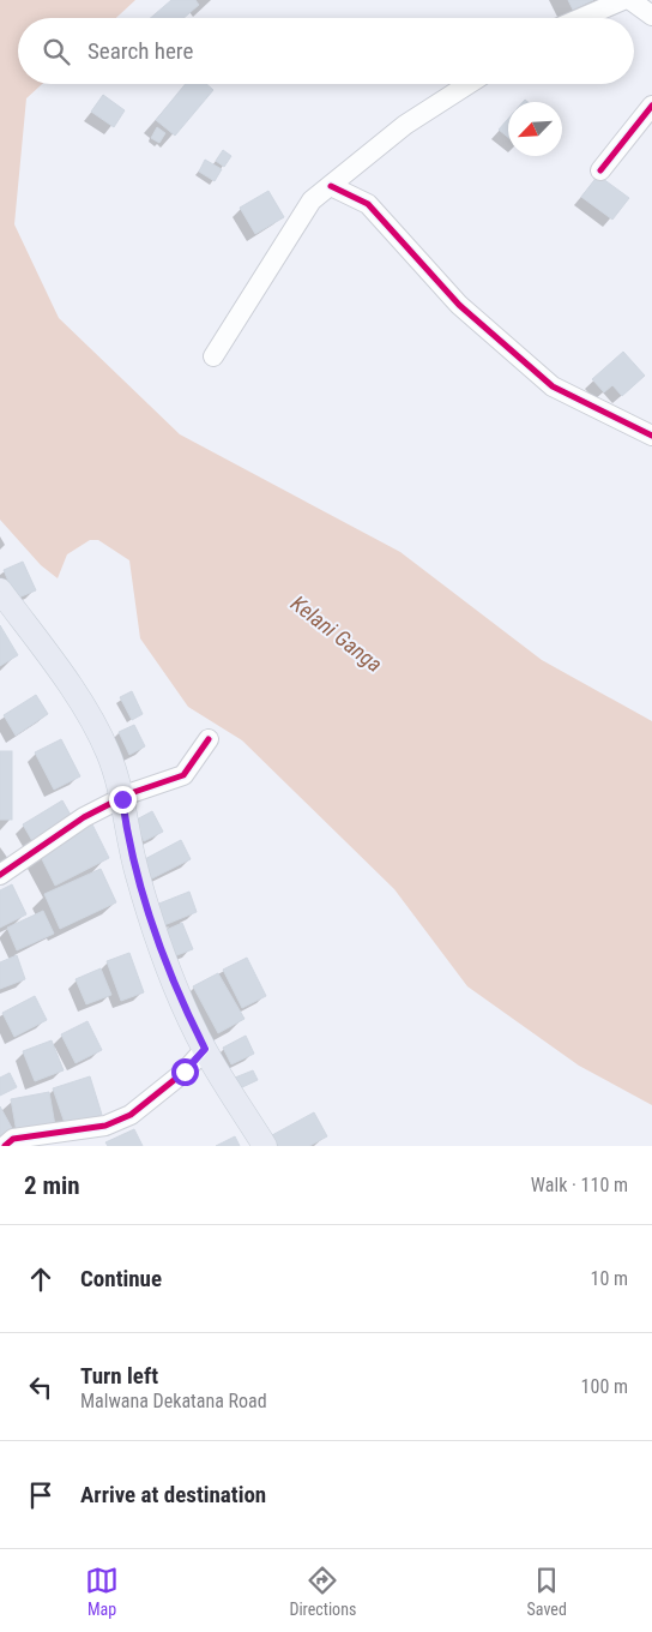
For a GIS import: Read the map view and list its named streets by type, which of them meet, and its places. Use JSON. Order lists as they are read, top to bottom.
{
  "water": ["Kelani Ganga"],
  "north": "bottom left",
  "page": {
    "search": "Search here",
    "heading": ["2 min", "Walk · 110 m"],
    "list": [
      ["Continue", "10 m"],
      ["Turn left", "Malwana Dekatana Road", "100 m"],
      "Arrive at destination"
    ],
    "nav": ["Map", "Directions", "Saved"]
  }
}
